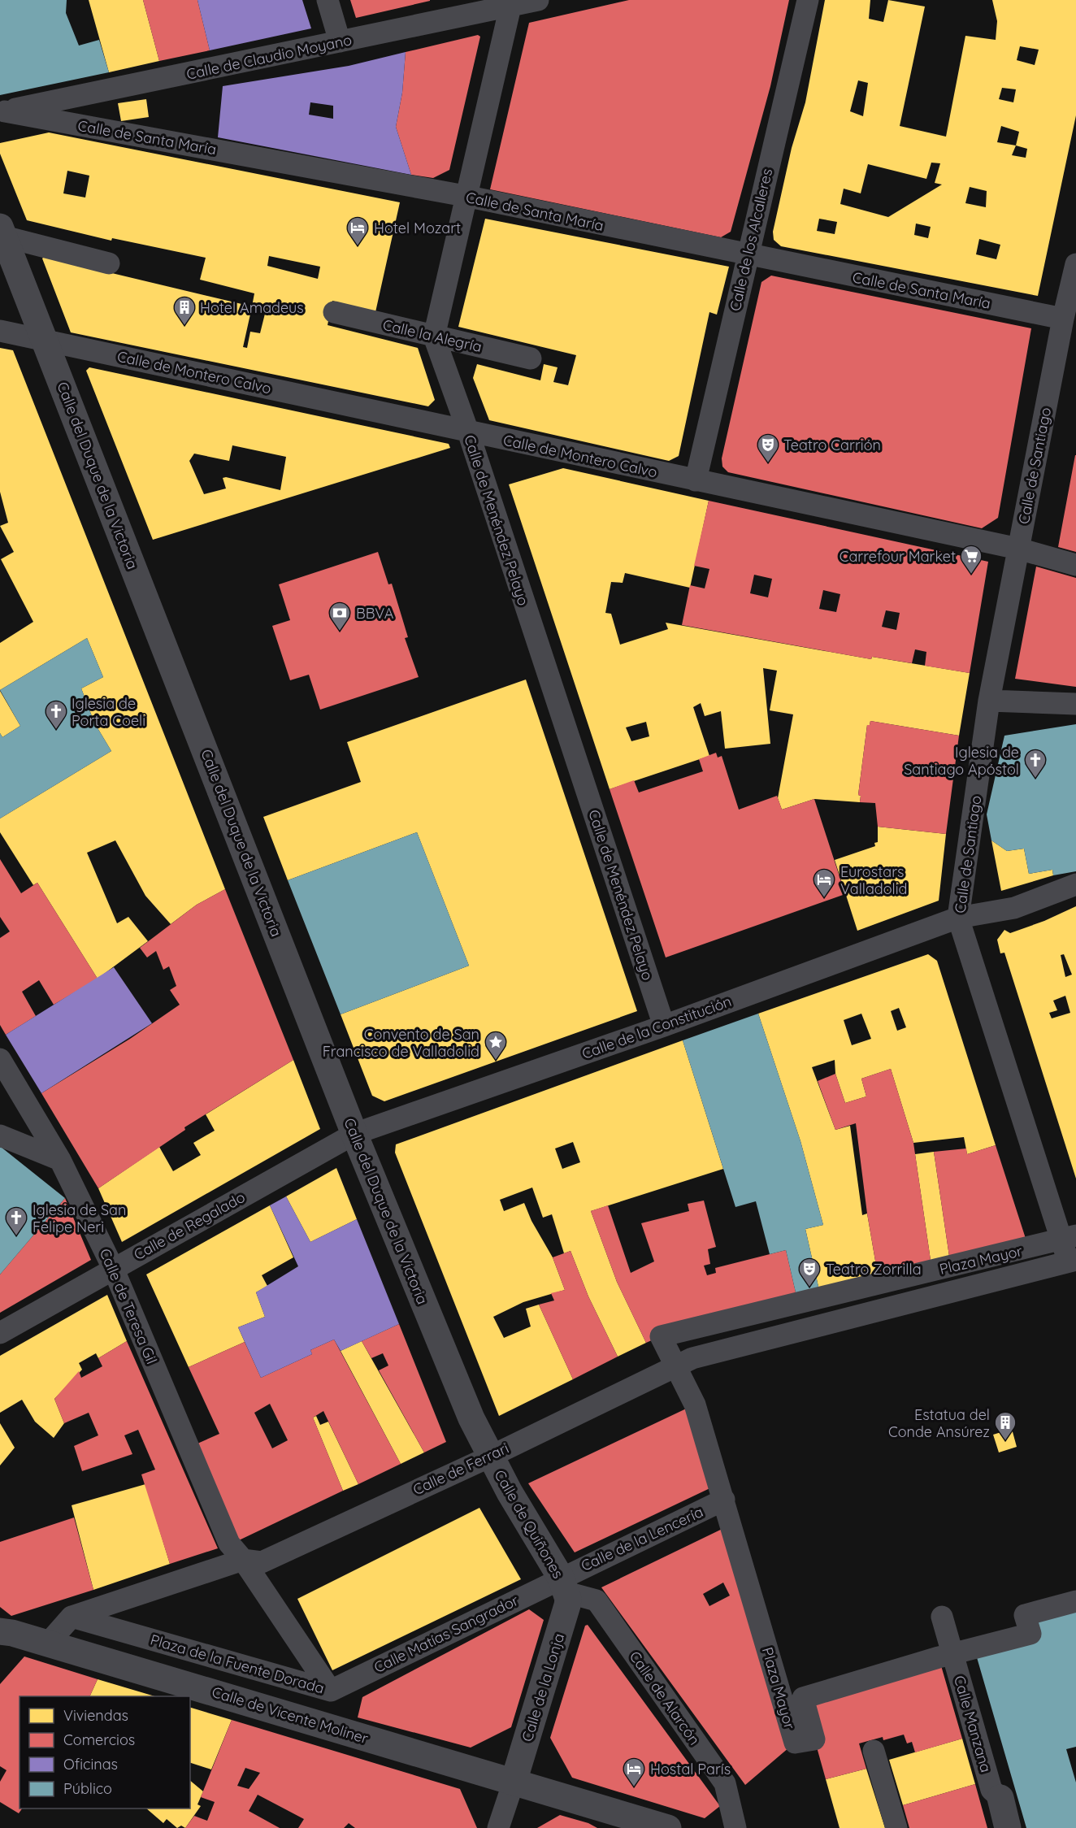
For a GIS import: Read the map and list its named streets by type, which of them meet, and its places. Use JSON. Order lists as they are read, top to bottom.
{
  "streets": {
    "street": [
      "Calle de Claudio Moyano",
      "Calle de Santa María",
      "Calle de los Alcalleres",
      "Calle la Alegría",
      "Calle de Montero Calvo",
      "Calle de Santiago",
      "Calle del Duque de la Victoria",
      "Calle de Menéndez Pelayo",
      "Calle de la Constitución",
      "Calle de Regalado",
      "Plaza Mayor",
      "Calle de Teresa Gil",
      "Calle de Ferrari",
      "Calle de Quiñones",
      "Calle de la Lencería",
      "Calle Matías Sangrador",
      "Plaza de la Fuente Dorada",
      "Calle de la Lonja",
      "Calle de Alarcón",
      "Calle de Vicente Moliner",
      "Calle Manzana"
    ]
  },
  "crossings": [
    ["Calle de Claudio Moyano", "Calle de Santa María"],
    ["Calle de Santa María", "Calle de los Alcalleres"],
    ["Calle de Santa María", "Calle de Santiago"],
    ["Calle de los Alcalleres", "Calle de Montero Calvo"],
    ["Calle la Alegría", "Calle de Menéndez Pelayo"],
    ["Calle de Montero Calvo", "Calle de Santiago"],
    ["Calle de Montero Calvo", "Calle del Duque de la Victoria"],
    ["Calle de Montero Calvo", "Calle de Menéndez Pelayo"],
    ["Calle de Santiago", "Calle de la Constitución"],
    ["Calle de Santiago", "Plaza Mayor"],
    ["Calle del Duque de la Victoria", "Calle de la Constitución"],
    ["Calle del Duque de la Victoria", "Calle de Regalado"],
    ["Calle del Duque de la Victoria", "Calle de Ferrari"],
    ["Calle del Duque de la Victoria", "Calle de Quiñones"],
    ["Calle de Menéndez Pelayo", "Calle de la Constitución"],
    ["Calle de la Constitución", "Calle de Regalado"],
    ["Calle de Regalado", "Calle de Teresa Gil"],
    ["Plaza Mayor", "Calle de Ferrari"],
    ["Plaza Mayor", "Calle de la Lencería"],
    ["Plaza Mayor", "Calle Manzana"],
    ["Calle de Teresa Gil", "Calle de Ferrari"],
    ["Calle de Teresa Gil", "Plaza de la Fuente Dorada"],
    ["Calle de Ferrari", "Calle de Quiñones"],
    ["Calle de Ferrari", "Plaza de la Fuente Dorada"],
    ["Calle de Quiñones", "Calle de la Lencería"],
    ["Calle de Quiñones", "Calle Matías Sangrador"],
    ["Calle de Quiñones", "Calle de la Lonja"],
    ["Calle de Quiñones", "Calle de Alarcón"],
    ["Calle de la Lencería", "Calle Matías Sangrador"],
    ["Calle de la Lencería", "Calle de la Lonja"],
    ["Calle de la Lencería", "Calle de Alarcón"],
    ["Calle Matías Sangrador", "Plaza de la Fuente Dorada"],
    ["Calle Matías Sangrador", "Calle de la Lonja"],
    ["Calle Matías Sangrador", "Calle de Alarcón"],
    ["Calle de la Lonja", "Calle de Alarcón"],
    ["Calle de la Lonja", "Calle de Vicente Moliner"]
  ],
  "places": {
    "hotel": ["Hotel Mozart", "Eurostars Valladolid", "Hostal París"],
    "building": ["Hotel Amadeus", "Estatua del Conde Ansúrez"],
    "theatre": ["Teatro Carrión", "Teatro Zorrilla"],
    "supermarket": ["Carrefour Market"],
    "bank": ["BBVA"],
    "church": ["Iglesia de Porta Coeli", "Iglesia de Santiago Apóstol", "Iglesia de San Felipe Neri"],
    "place": ["Convento de San Francisco de Valladolid"]
  },
  "legend": [
    "Viviendas",
    "Comercios",
    "Oficinas",
    "Público"
  ]
}
